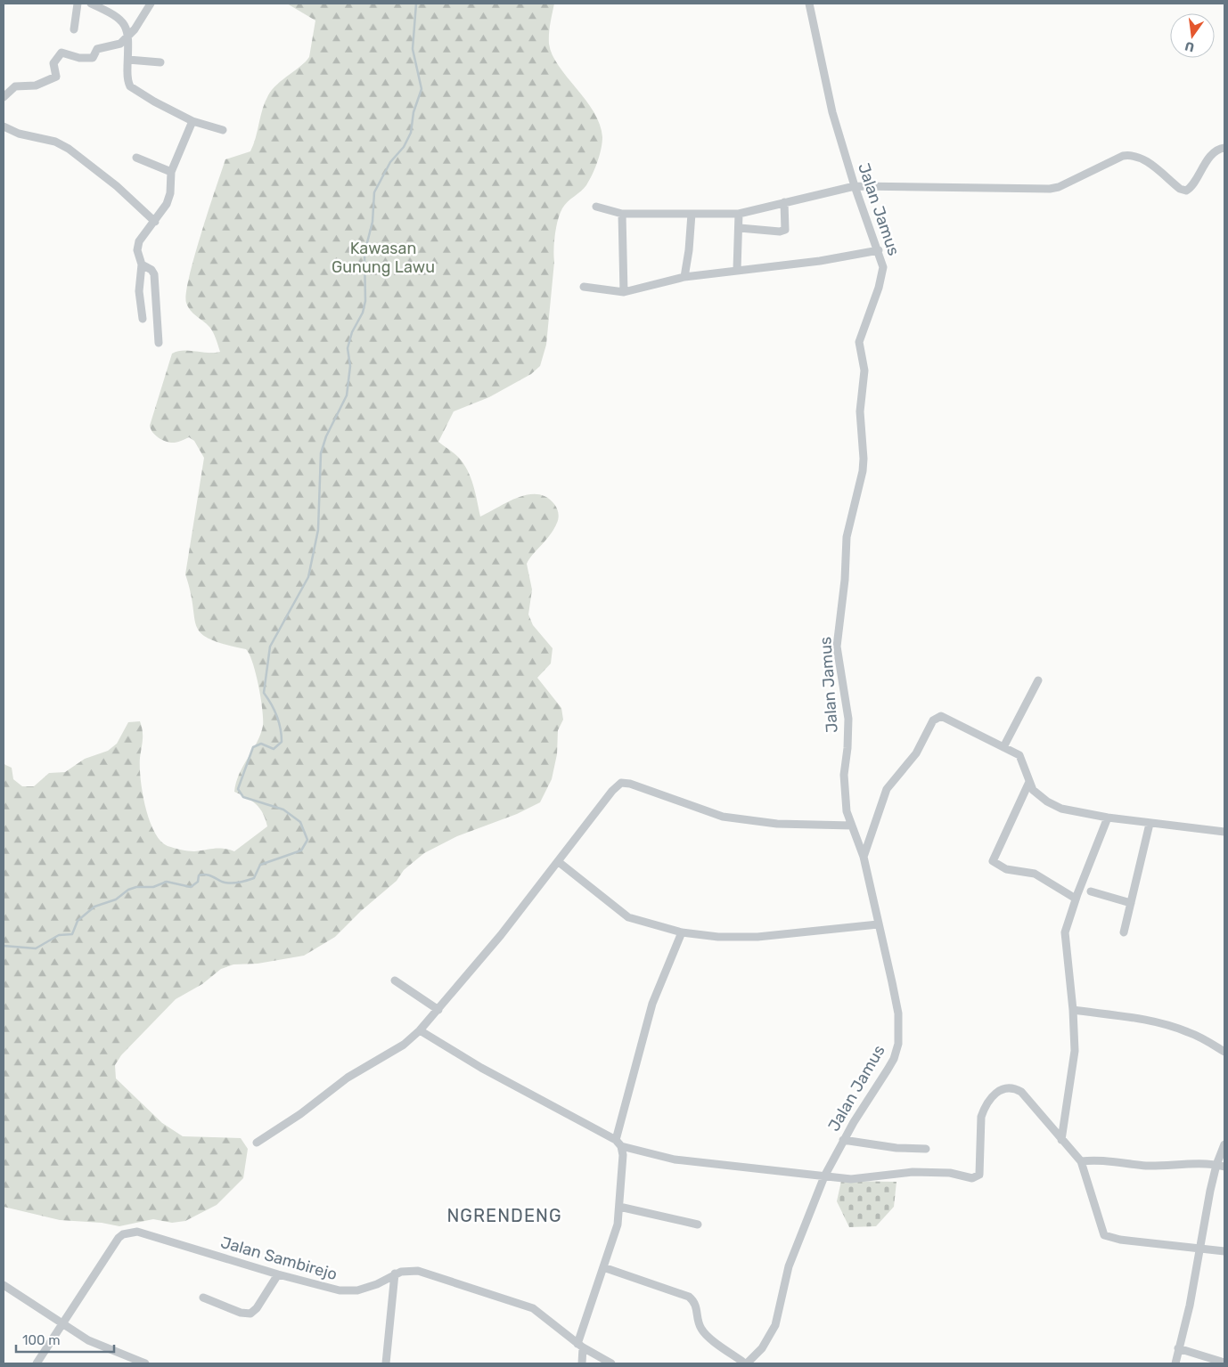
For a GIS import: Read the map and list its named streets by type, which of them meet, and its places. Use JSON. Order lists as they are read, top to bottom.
{
  "streets": {
    "street": ["Jalan Jamus", "Jalan Sambirejo"]
  },
  "districts": ["NGRENDENG"],
  "parks": ["Kawasan Gunung Lawu"],
  "scale_bar": "100 m",
  "north": "bottom"
}
